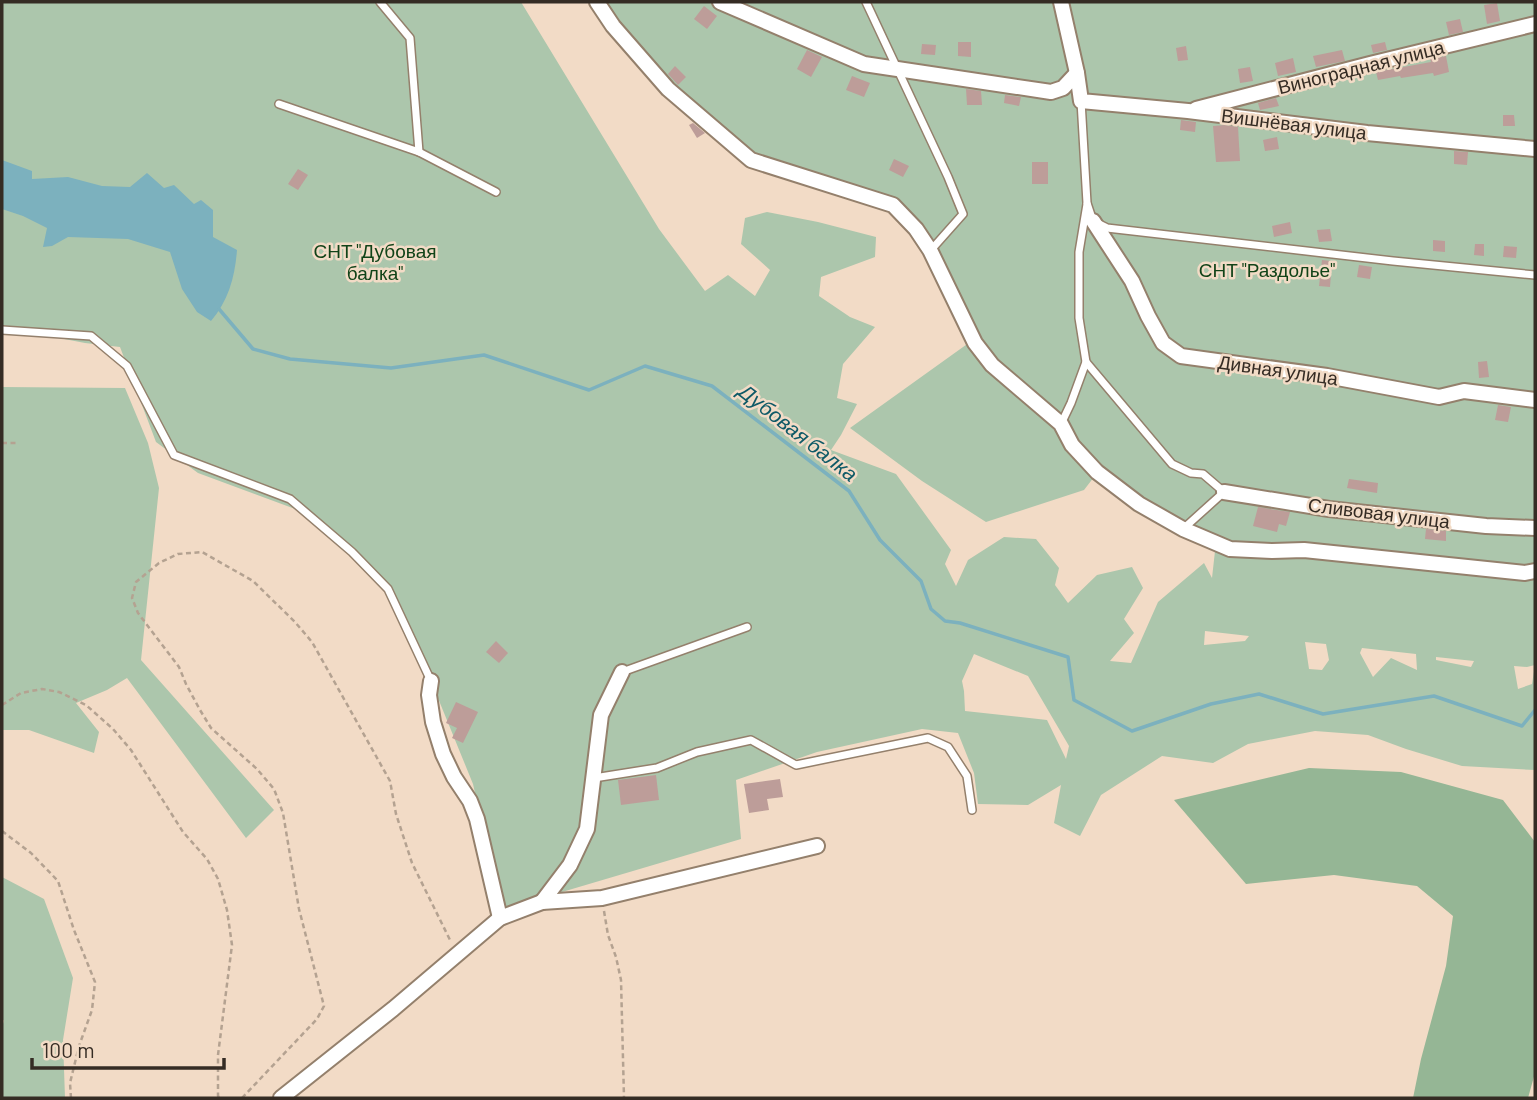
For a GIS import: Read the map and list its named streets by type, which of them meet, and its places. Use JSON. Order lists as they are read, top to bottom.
{
  "streets": {
    "street": [
      "Виноградная улица",
      "Вишнёвая улица",
      "Дивная улица",
      "Сливовая улица"
    ]
  },
  "crossings": [
    ["Виноградная улица", "Вишнёвая улица"]
  ],
  "water": ["Дубовая балка"],
  "parks": ["СНТ \"Дубовая балка\"", "СНТ \"Раздолье\""],
  "scale_bar": "100 m"
}
